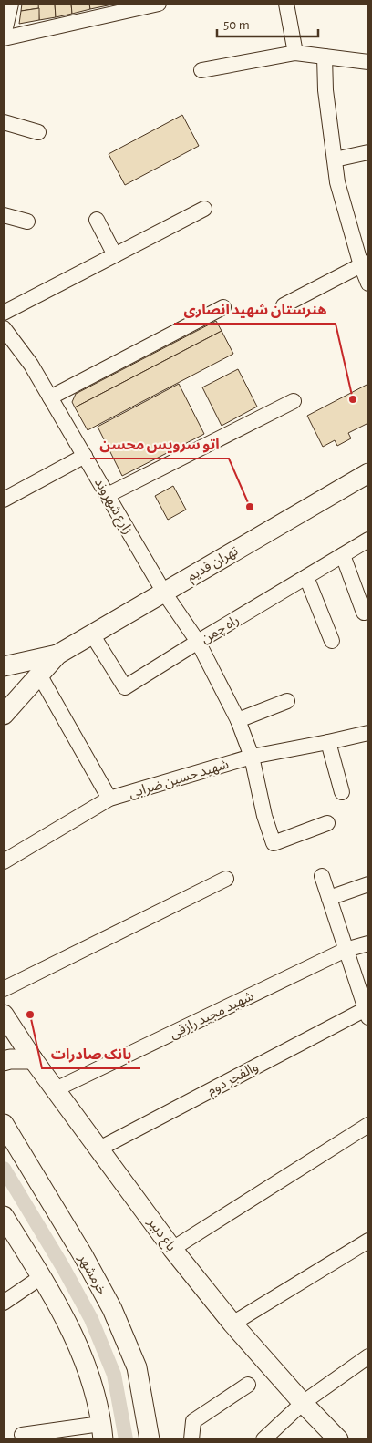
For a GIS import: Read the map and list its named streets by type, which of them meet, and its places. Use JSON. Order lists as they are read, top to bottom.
{
  "streets": {
    "main road": ["تهران قدیم", "باغ دبیر", "خرمشهر"],
    "street": [
      "زارع شهروند",
      "راه چمن",
      "شهید حسین ضرابی",
      "شهید مجید رازقی",
      "والفجر دوم"
    ]
  },
  "crossings": [
    ["زارع شهروند", "تهران قدیم"],
    ["زارع شهروند", "راه چمن"],
    ["زارع شهروند", "شهید حسین ضرابی"],
    ["تهران قدیم", "راه چمن"],
    ["شهید مجید رازقی", "باغ دبیر"],
    ["والفجر دوم", "باغ دبیر"]
  ],
  "places": ["هنرستان شهید انصاری", "اتو سرویس محسن", "بانک صادرات"],
  "scale_bar": "50 m"
}
